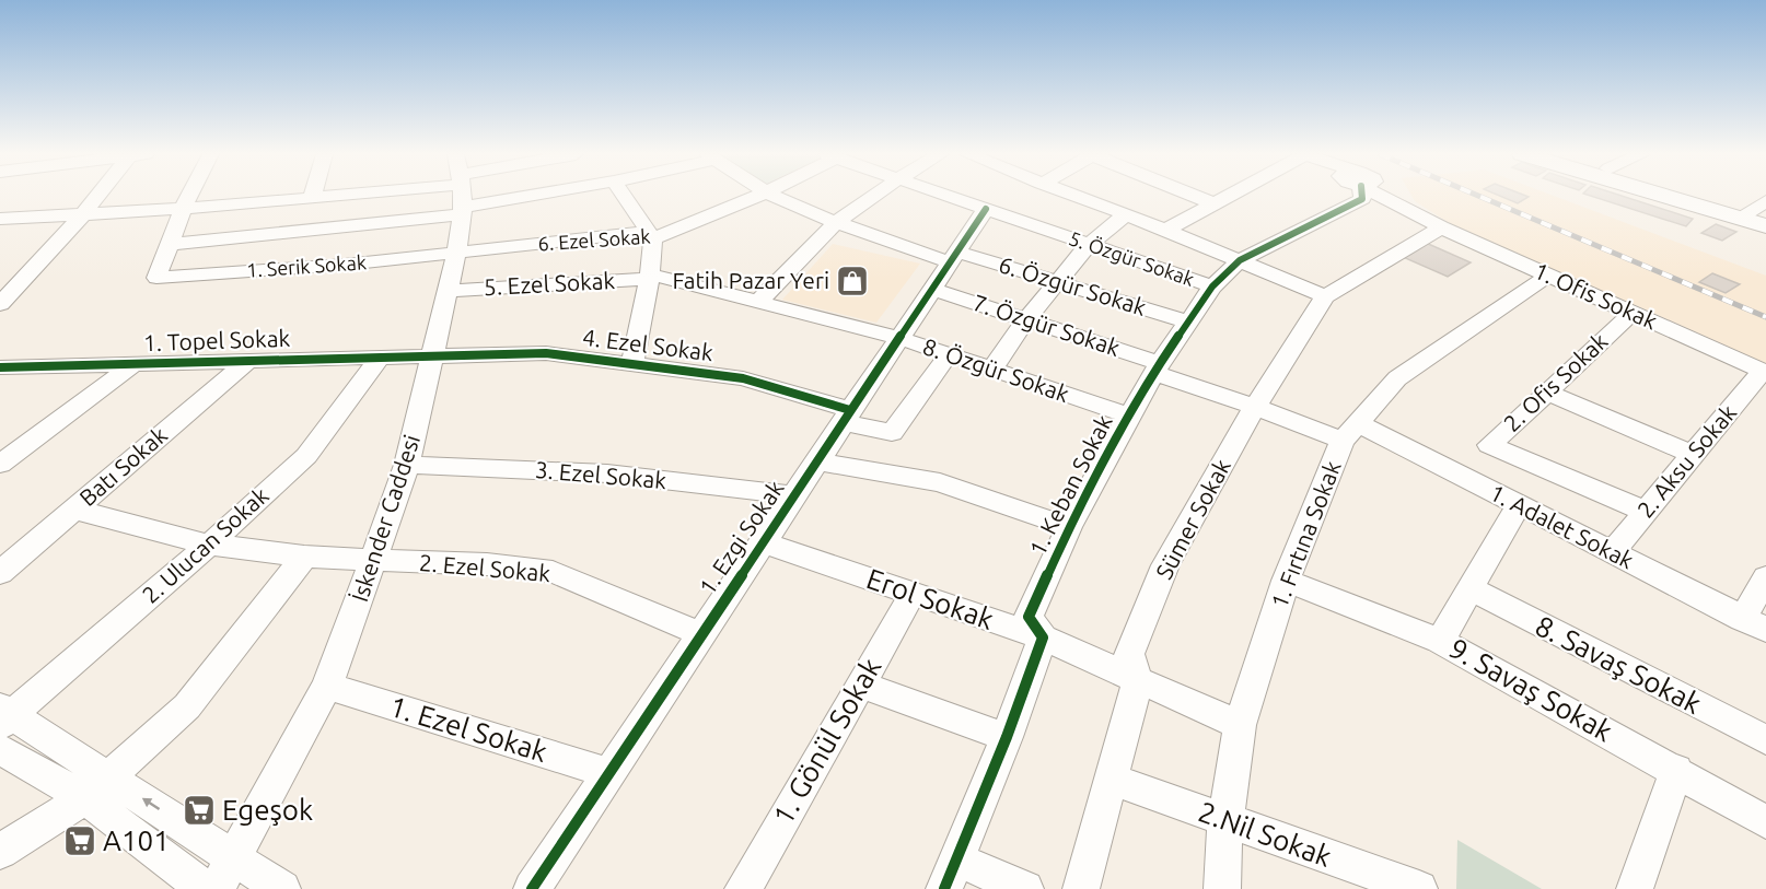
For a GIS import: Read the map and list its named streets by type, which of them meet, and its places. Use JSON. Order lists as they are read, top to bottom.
{
  "streets": {
    "street": [
      "6. Ezel Sokak",
      "5. Özgür Sokak",
      "1. Serik Sokak",
      "5. Ezel Sokak",
      "6. Özgür Sokak",
      "1. Ofis Sokak",
      "7. Özgür Sokak",
      "1. Topel Sokak",
      "4. Ezel Sokak",
      "8. Özgür Sokak",
      "2. Ofis Sokak",
      "2. Aksu Sokak",
      "Batı Sokak",
      "3. Ezel Sokak",
      "1. Keban Sokak",
      "İskender Caddesi",
      "Sümer Sokak",
      "1. Adalet Sokak",
      "1. Fırtına Sokak",
      "1. Ezgi Sokak",
      "2. Ulucan Sokak",
      "2. Ezel Sokak",
      "Erol Sokak",
      "8. Savaş Sokak",
      "9. Savaş Sokak",
      "1. Ezel Sokak",
      "1. Gönül Sokak",
      "2.Nil Sokak"
    ]
  },
  "crossings": [
    ["6. Ezel Sokak", "1. Serik Sokak"],
    ["6. Ezel Sokak", "İskender Caddesi"],
    ["5. Özgür Sokak", "1. Keban Sokak"],
    ["5. Özgür Sokak", "1. Ezgi Sokak"],
    ["1. Serik Sokak", "İskender Caddesi"],
    ["5. Ezel Sokak", "8. Özgür Sokak"],
    ["5. Ezel Sokak", "İskender Caddesi"],
    ["6. Özgür Sokak", "1. Keban Sokak"],
    ["6. Özgür Sokak", "1. Ezgi Sokak"],
    ["1. Ofis Sokak", "2. Ofis Sokak"],
    ["1. Ofis Sokak", "2. Aksu Sokak"],
    ["1. Ofis Sokak", "Sümer Sokak"],
    ["1. Ofis Sokak", "1. Fırtına Sokak"],
    ["7. Özgür Sokak", "1. Keban Sokak"],
    ["7. Özgür Sokak", "Sümer Sokak"],
    ["7. Özgür Sokak", "1. Adalet Sokak"],
    ["7. Özgür Sokak", "1. Ezgi Sokak"],
    ["1. Topel Sokak", "4. Ezel Sokak"],
    ["1. Topel Sokak", "Batı Sokak"],
    ["1. Topel Sokak", "İskender Caddesi"],
    ["1. Topel Sokak", "2. Ulucan Sokak"],
    ["4. Ezel Sokak", "8. Özgür Sokak"],
    ["4. Ezel Sokak", "İskender Caddesi"],
    ["4. Ezel Sokak", "1. Ezgi Sokak"],
    ["8. Özgür Sokak", "1. Keban Sokak"],
    ["8. Özgür Sokak", "1. Ezgi Sokak"],
    ["2. Ofis Sokak", "2. Aksu Sokak"],
    ["2. Aksu Sokak", "1. Adalet Sokak"],
    ["Batı Sokak", "2. Ezel Sokak"],
    ["3. Ezel Sokak", "İskender Caddesi"],
    ["3. Ezel Sokak", "1. Ezgi Sokak"],
    ["1. Keban Sokak", "Erol Sokak"],
    ["İskender Caddesi", "2. Ezel Sokak"],
    ["İskender Caddesi", "1. Ezel Sokak"],
    ["Sümer Sokak", "1. Adalet Sokak"],
    ["Sümer Sokak", "Erol Sokak"],
    ["Sümer Sokak", "2.Nil Sokak"],
    ["1. Adalet Sokak", "1. Fırtına Sokak"],
    ["1. Fırtına Sokak", "Erol Sokak"],
    ["1. Fırtına Sokak", "9. Savaş Sokak"],
    ["1. Fırtına Sokak", "2.Nil Sokak"],
    ["1. Ezgi Sokak", "2. Ezel Sokak"],
    ["1. Ezgi Sokak", "Erol Sokak"],
    ["1. Ezgi Sokak", "1. Ezel Sokak"],
    ["2. Ulucan Sokak", "2. Ezel Sokak"],
    ["Erol Sokak", "1. Gönül Sokak"]
  ],
  "places": {
    "shop": ["Fatih Pazar Yeri"],
    "supermarket": ["Egeşok", "A101"]
  }
}
